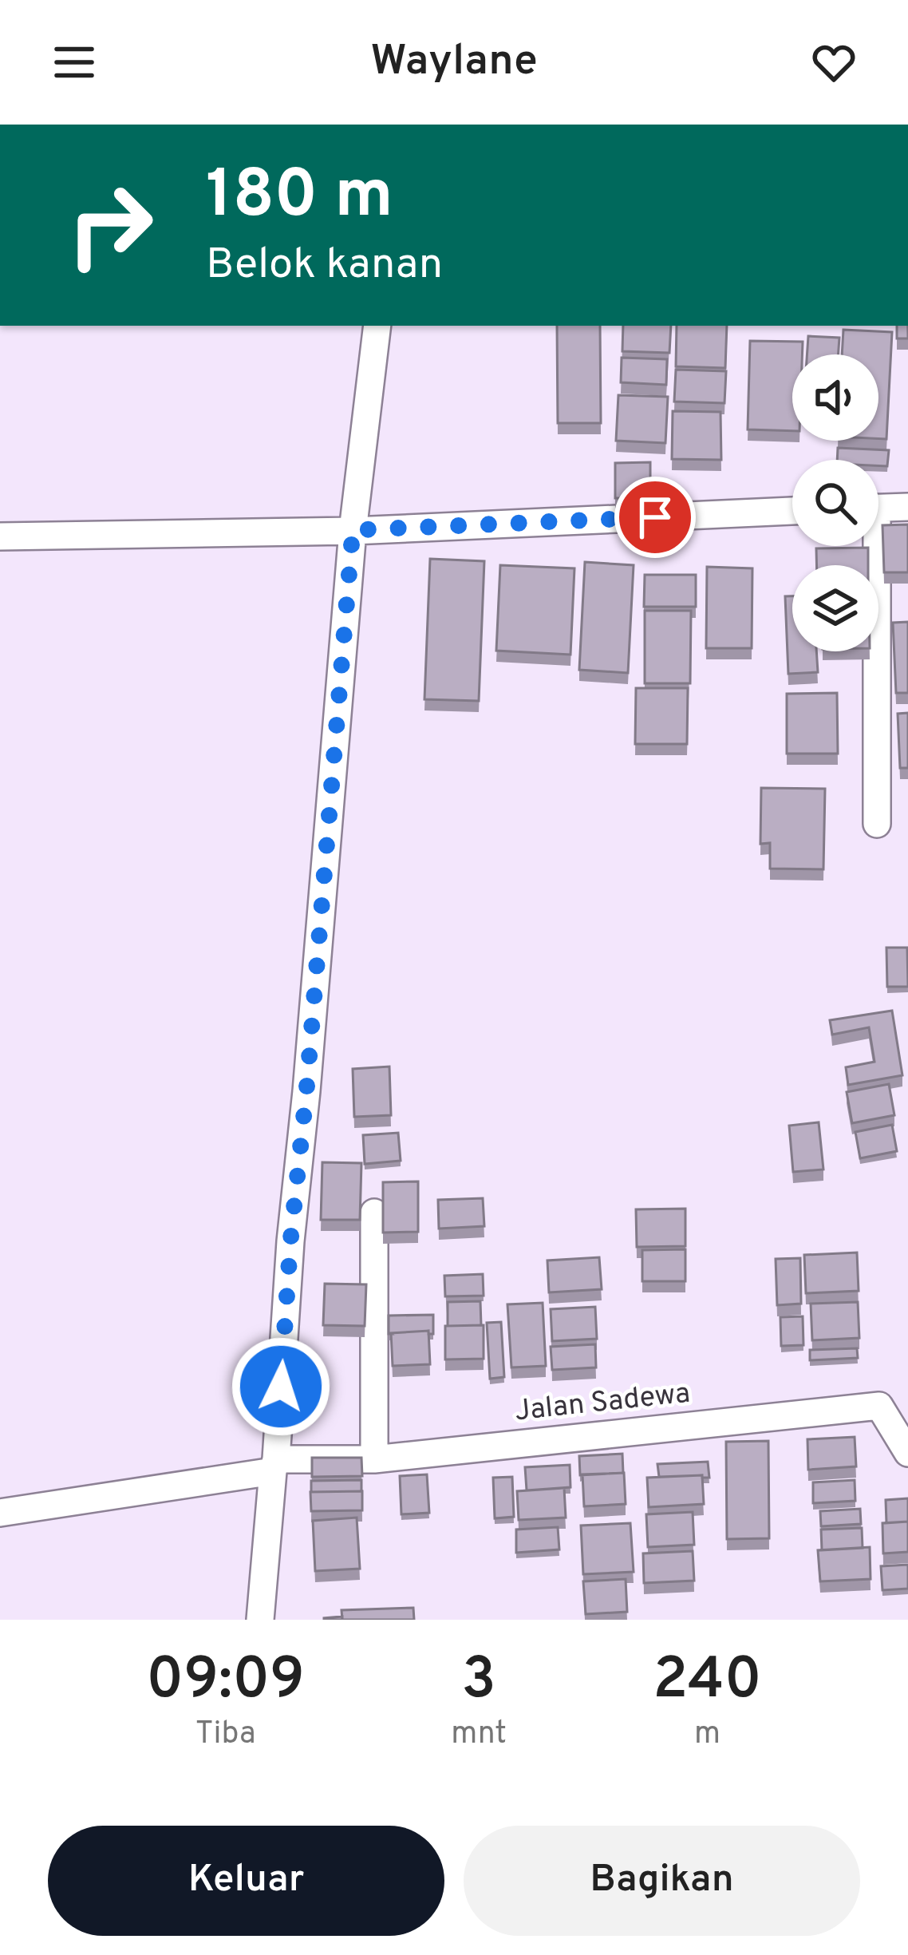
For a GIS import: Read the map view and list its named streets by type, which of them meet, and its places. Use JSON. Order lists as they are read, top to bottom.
{
  "streets": {
    "street": ["Jalan Sadewa"]
  },
  "page": {
    "header": "Waylane",
    "turn": ["180 m", "Belok kanan"],
    "eta": [
      "09:09",
      "Tiba",
      "3",
      "mnt",
      "240",
      "m"
    ],
    "buttons": ["Keluar", "Bagikan"]
  }
}
